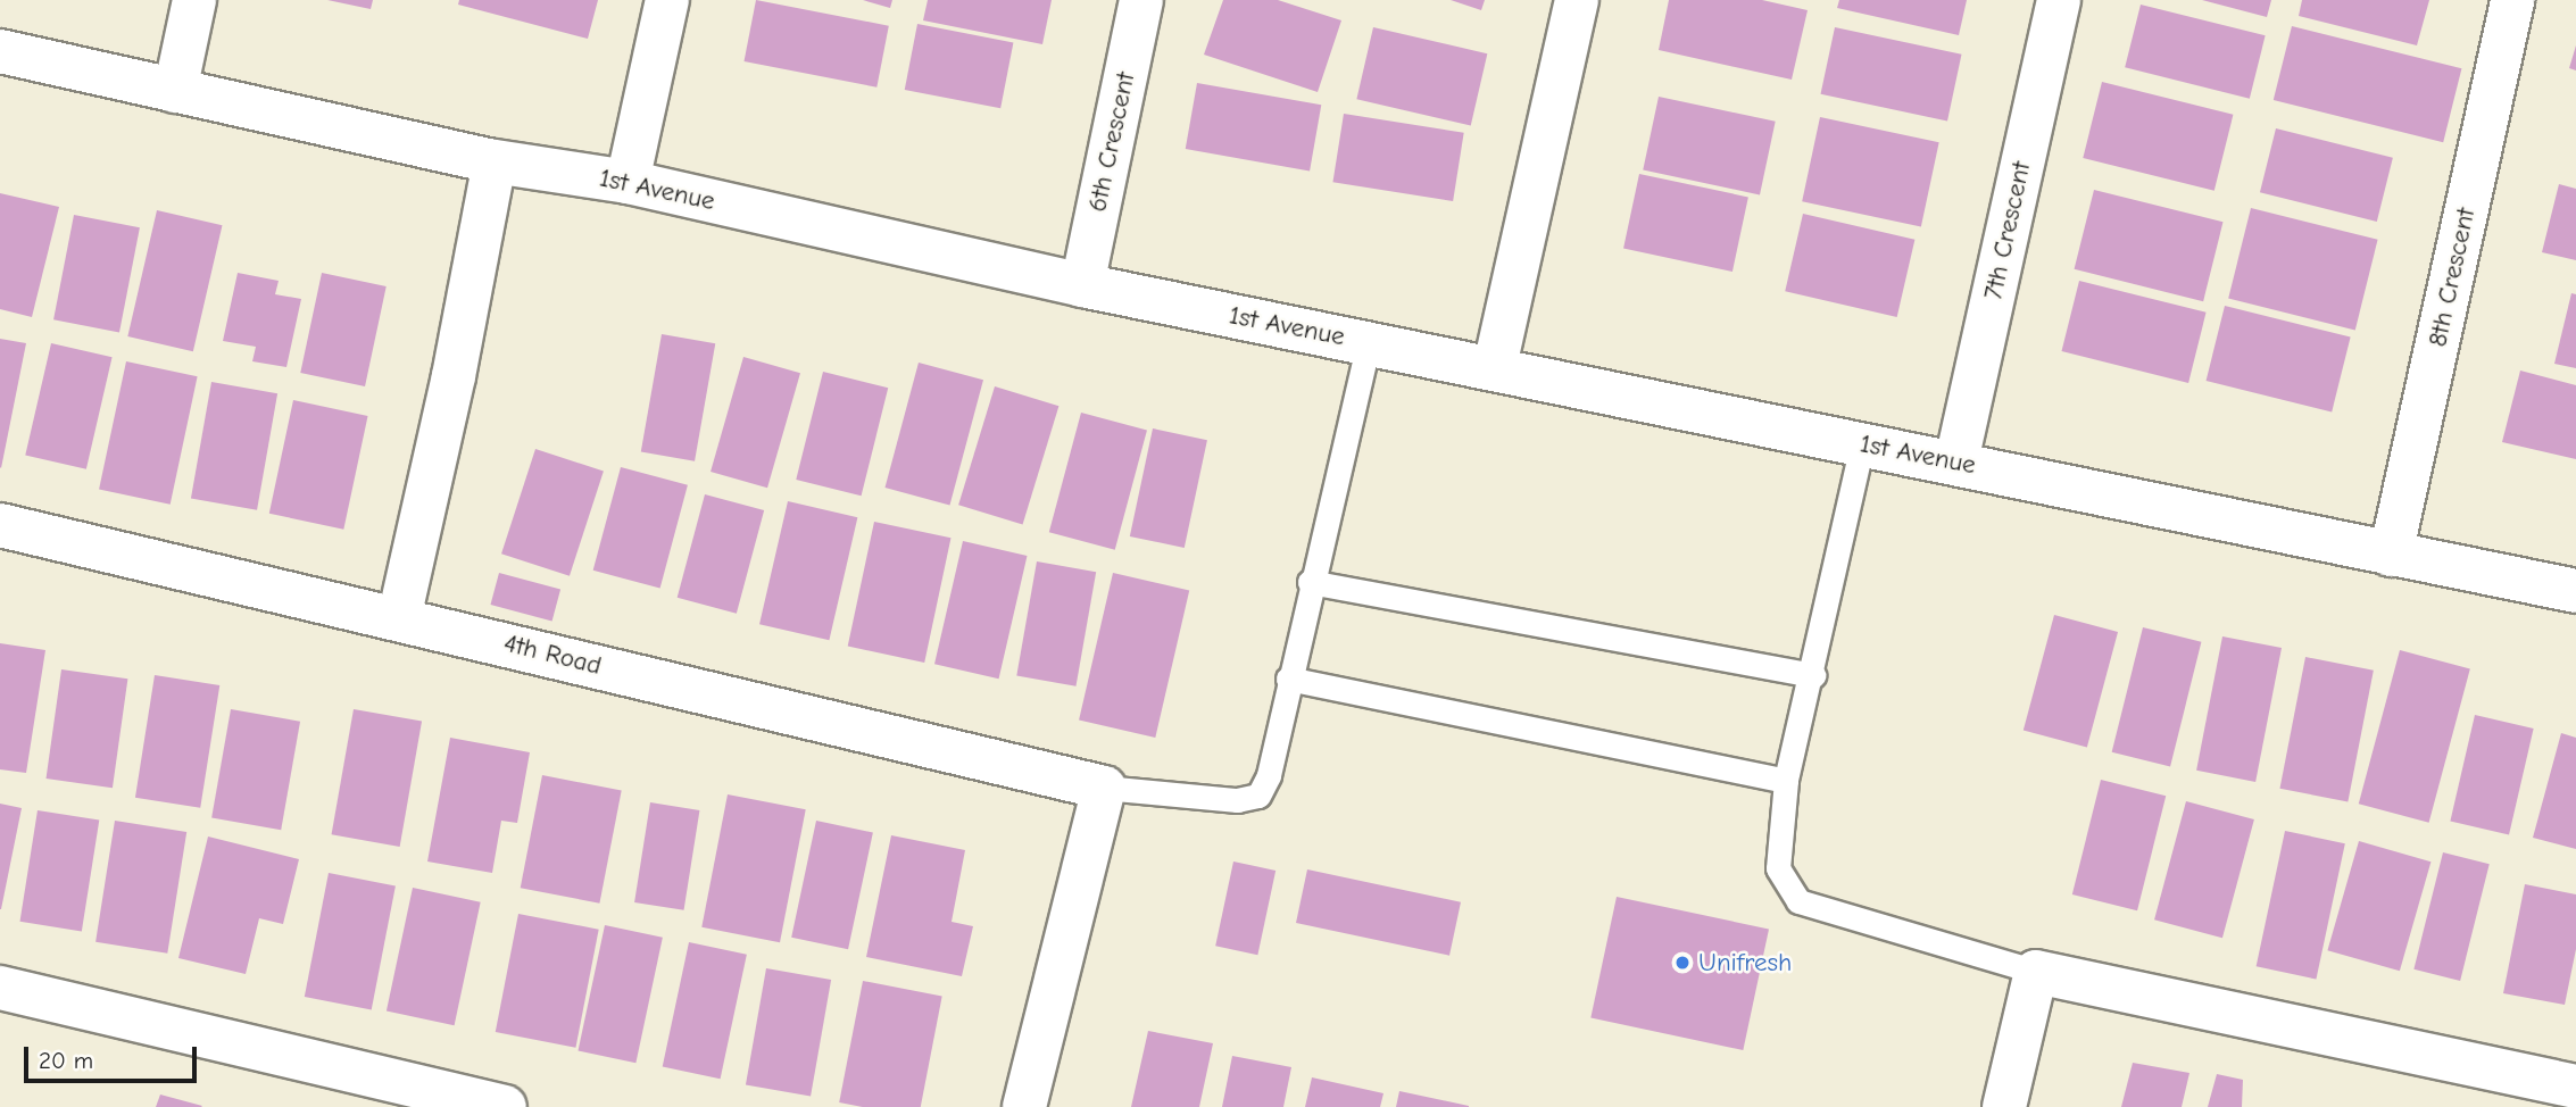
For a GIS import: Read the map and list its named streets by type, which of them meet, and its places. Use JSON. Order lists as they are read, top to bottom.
{
  "streets": {
    "street": [
      "6th Crescent",
      "1st Avenue",
      "7th Crescent",
      "8th Crescent",
      "4th Road"
    ]
  },
  "crossings": [
    ["6th Crescent", "1st Avenue"],
    ["1st Avenue", "7th Crescent"],
    ["1st Avenue", "8th Crescent"]
  ],
  "places": ["Unifresh"],
  "scale_bar": "20 m"
}
